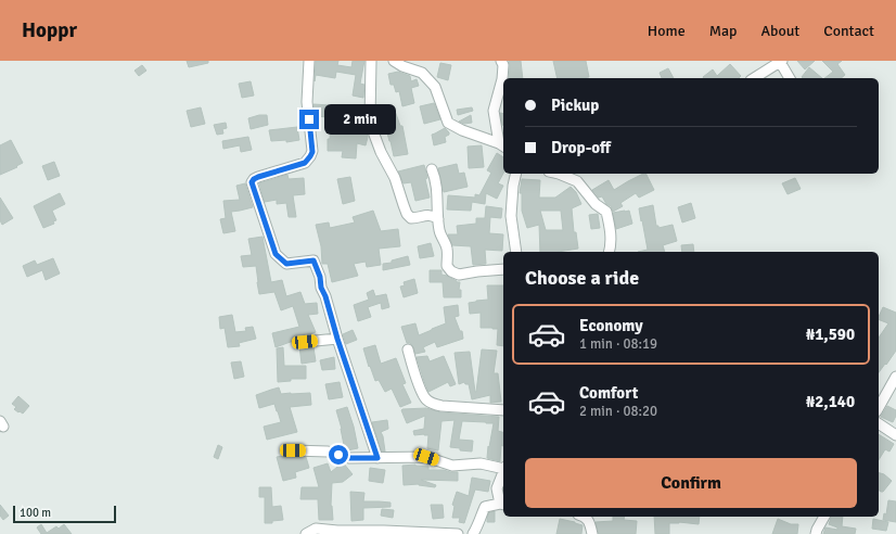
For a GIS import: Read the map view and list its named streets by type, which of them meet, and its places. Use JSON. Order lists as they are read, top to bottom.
{
  "scale_bar": "100 m",
  "page": {
    "header": "Hoppr",
    "nav": [
      "Home",
      "Map",
      "About",
      "Contact"
    ],
    "banner": ["Pickup", "Drop-off"],
    "bubble": "2 min",
    "heading": "Choose a ride",
    "list": [
      {
        "name": "Economy",
        "note": "1 min · 08:19",
        "value": "₦1,590"
      },
      {
        "name": "Comfort",
        "note": "2 min · 08:20",
        "value": "₦2,140"
      }
    ],
    "buttons": "Confirm",
    "scale": "100 m"
  }
}
